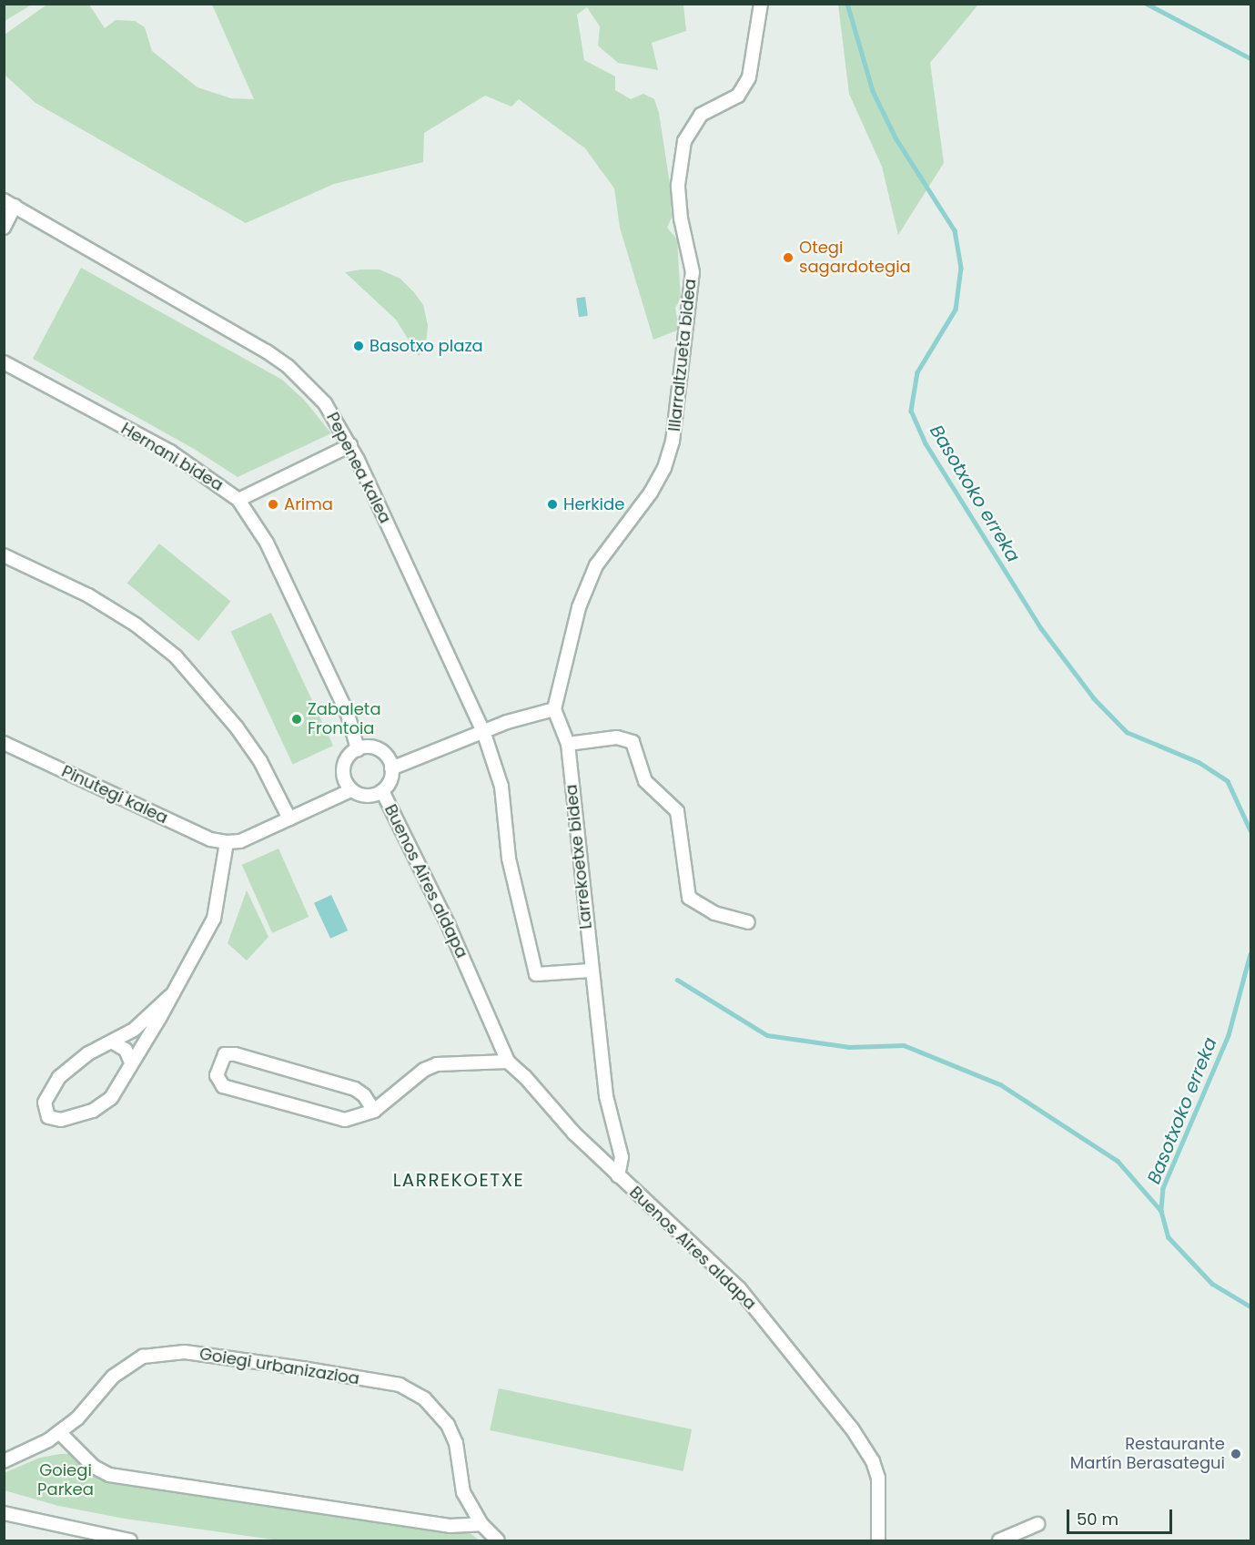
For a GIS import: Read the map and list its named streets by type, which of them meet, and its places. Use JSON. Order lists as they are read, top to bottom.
{
  "streets": {
    "street": [
      "Illarraltzueta bidea",
      "Hernani bidea",
      "Pepenea kalea",
      "Pinutegi kalea",
      "Larrekoetxe bidea",
      "Buenos Aires aldapa",
      "Goiegi urbanizazioa"
    ]
  },
  "crossings": [
    ["Illarraltzueta bidea", "Larrekoetxe bidea"],
    ["Hernani bidea", "Buenos Aires aldapa"],
    ["Pepenea kalea", "Larrekoetxe bidea"],
    ["Larrekoetxe bidea", "Buenos Aires aldapa"]
  ],
  "districts": ["LARREKOETXE"],
  "water": ["Basotxoko erreka"],
  "parks": ["Goiegi Parkea"],
  "places": [
    "Otegi sagardotegia",
    "Basotxo plaza",
    "Arima",
    "Herkide",
    "Zabaleta Frontoia",
    "Restaurante Martín Berasategui"
  ],
  "scale_bar": "50 m"
}
